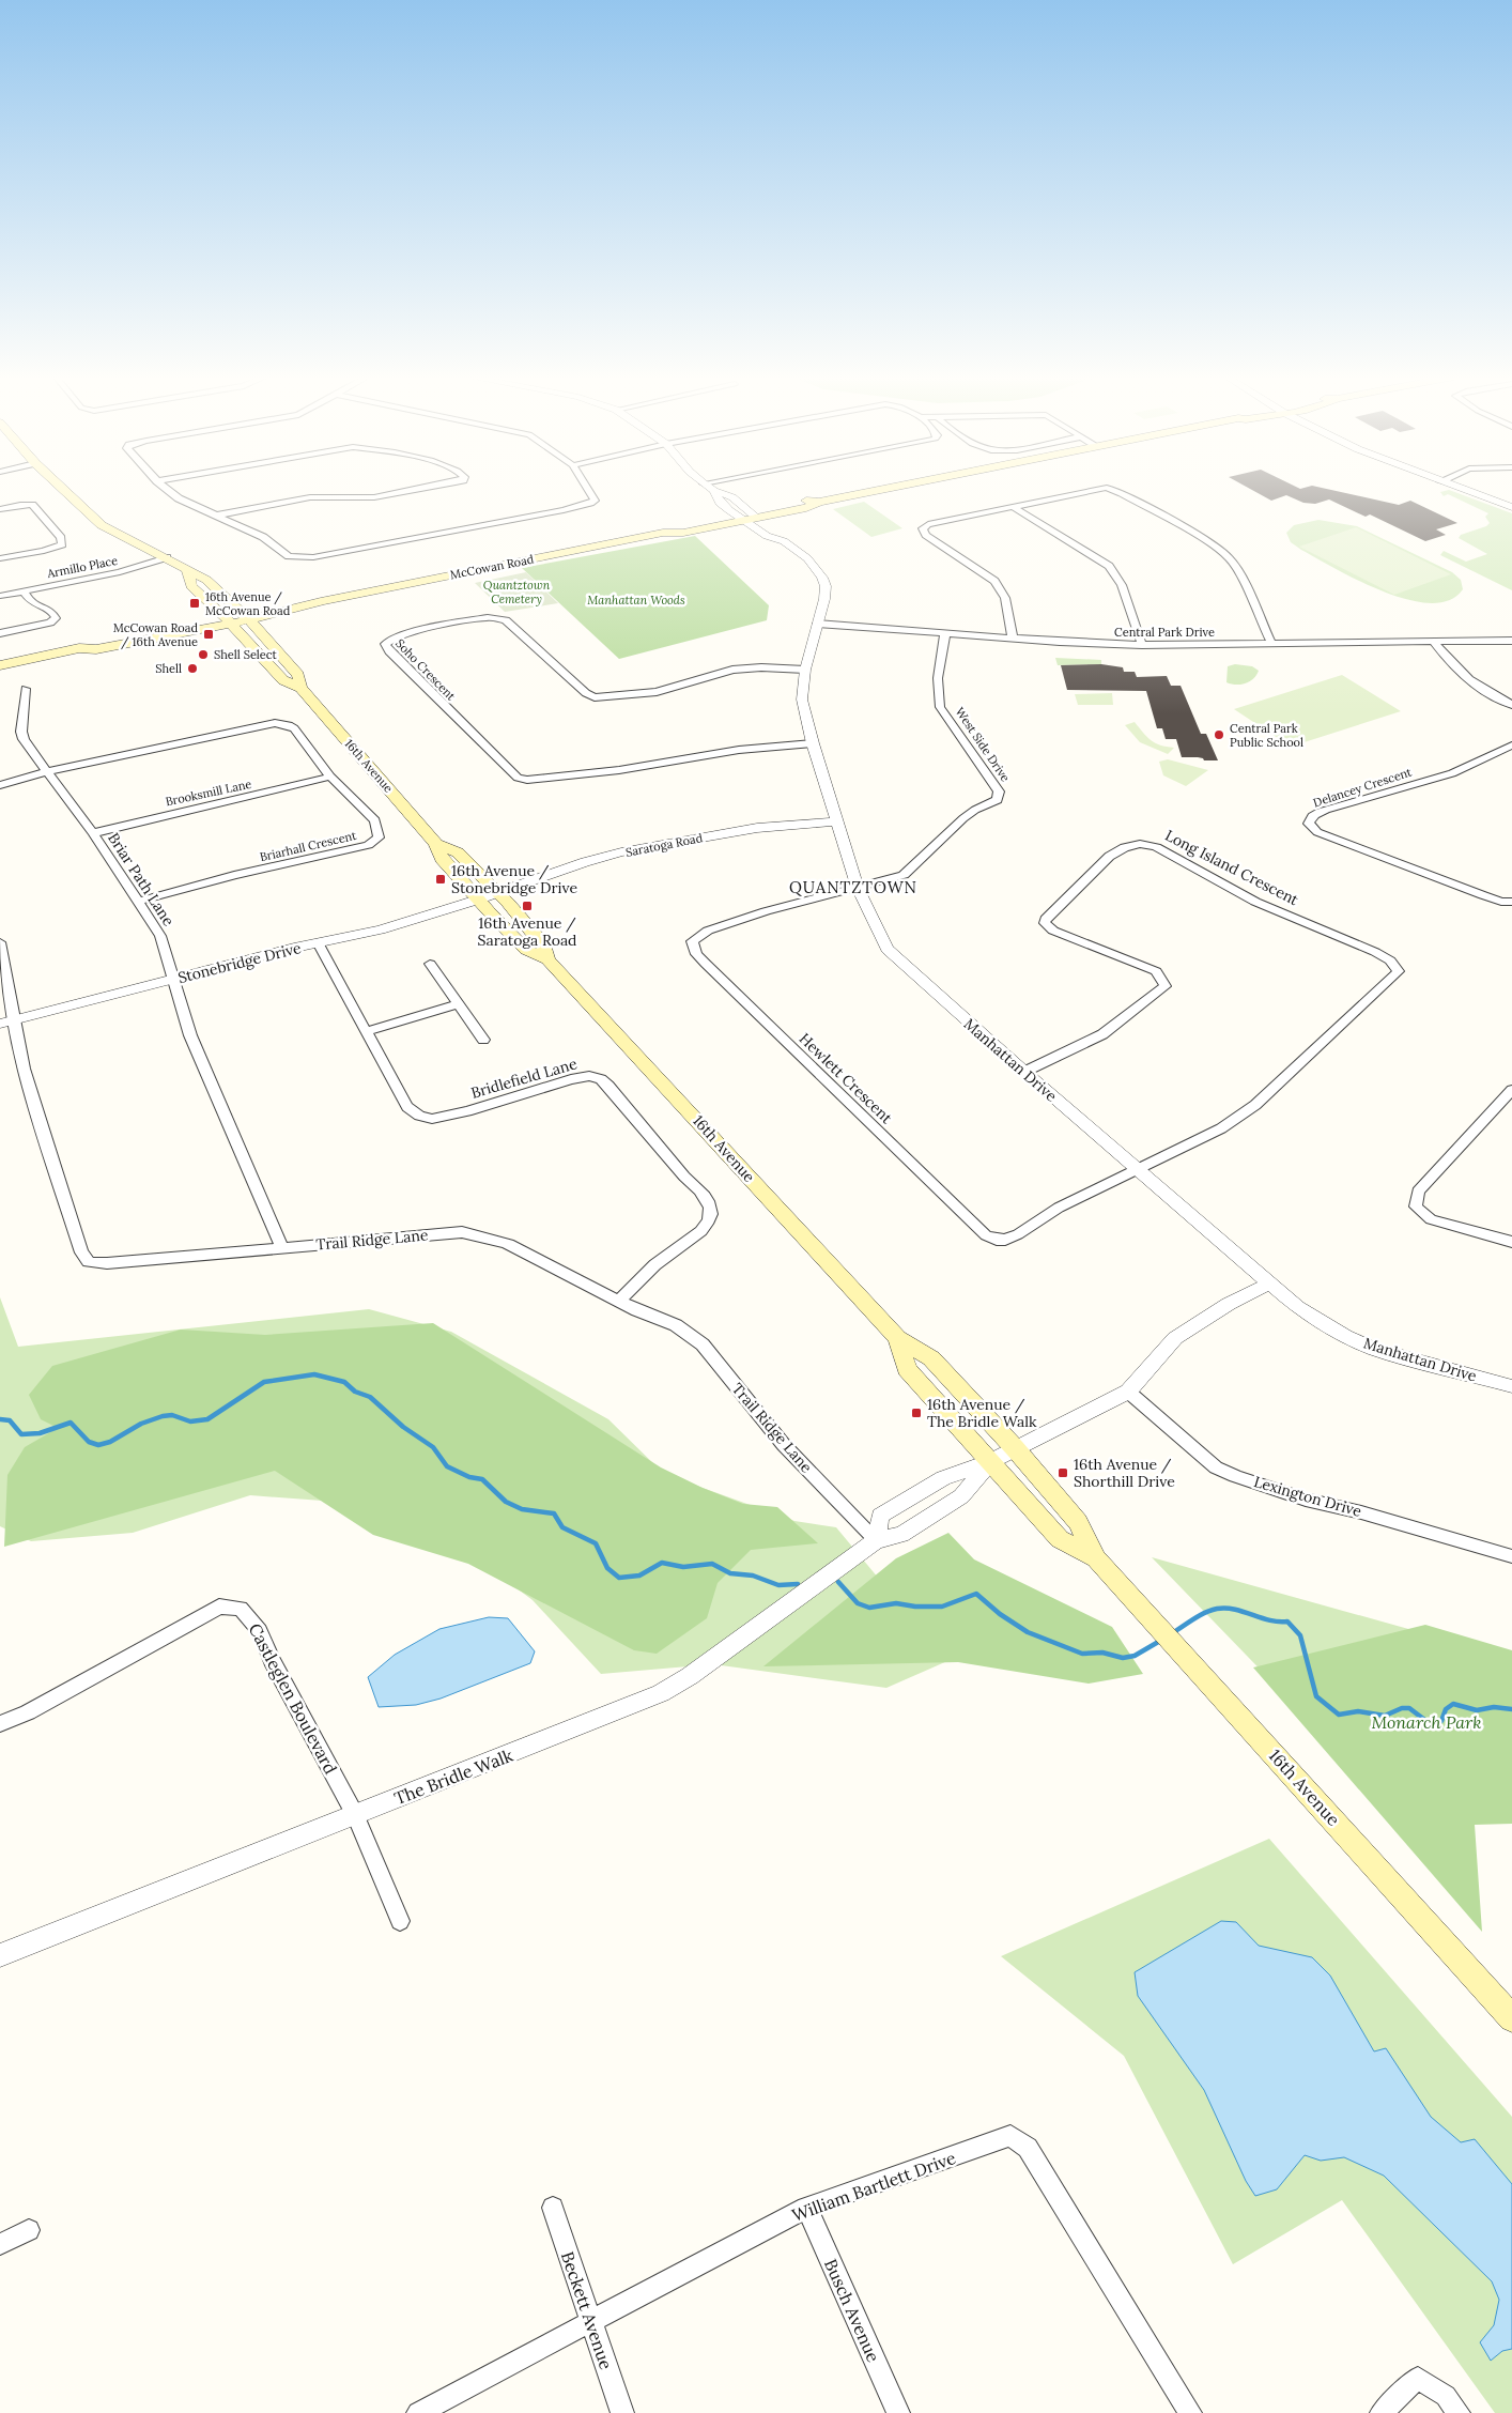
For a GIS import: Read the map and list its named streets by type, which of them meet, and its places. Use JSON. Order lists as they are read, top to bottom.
{
  "streets": {
    "main road": ["McCowan Road", "16th Avenue"],
    "street": [
      "Armillo Place",
      "Central Park Drive",
      "Soho Crescent",
      "West Side Drive",
      "Delancey Crescent",
      "Brooksmill Lane",
      "Saratoga Road",
      "Briarhall Crescent",
      "Long Island Crescent",
      "Briar Path Lane",
      "Stonebridge Drive",
      "Manhattan Drive",
      "Bridlefield Lane",
      "Hewlett Crescent",
      "Trail Ridge Lane",
      "Lexington Drive",
      "Castleglen Boulevard",
      "The Bridle Walk",
      "William Bartlett Drive",
      "Beckett Avenue",
      "Busch Avenue"
    ]
  },
  "crossings": [
    ["Armillo Place", "16th Avenue"],
    ["McCowan Road", "16th Avenue"],
    ["McCowan Road", "Manhattan Drive"],
    ["Central Park Drive", "West Side Drive"],
    ["Central Park Drive", "Manhattan Drive"],
    ["Soho Crescent", "Manhattan Drive"],
    ["West Side Drive", "Manhattan Drive"],
    ["West Side Drive", "Hewlett Crescent"],
    ["16th Avenue", "Saratoga Road"],
    ["16th Avenue", "Stonebridge Drive"],
    ["16th Avenue", "The Bridle Walk"],
    ["Brooksmill Lane", "Briarhall Crescent"],
    ["Brooksmill Lane", "Briar Path Lane"],
    ["Saratoga Road", "Stonebridge Drive"],
    ["Saratoga Road", "Manhattan Drive"],
    ["Briarhall Crescent", "Briar Path Lane"],
    ["Long Island Crescent", "Manhattan Drive"],
    ["Long Island Crescent", "Hewlett Crescent"],
    ["Briar Path Lane", "Stonebridge Drive"],
    ["Briar Path Lane", "Trail Ridge Lane"],
    ["Stonebridge Drive", "Bridlefield Lane"],
    ["Stonebridge Drive", "Trail Ridge Lane"],
    ["Manhattan Drive", "Hewlett Crescent"],
    ["Bridlefield Lane", "Trail Ridge Lane"],
    ["Trail Ridge Lane", "The Bridle Walk"],
    ["Castleglen Boulevard", "The Bridle Walk"],
    ["William Bartlett Drive", "Beckett Avenue"],
    ["William Bartlett Drive", "Busch Avenue"]
  ],
  "districts": ["QUANTZTOWN"],
  "parks": ["Quantztown Cemetery", "Manhattan Woods", "Monarch Park"],
  "places": {
    "transit": [
      "16th Avenue / McCowan Road",
      "McCowan Road / 16th Avenue",
      "16th Avenue / Stonebridge Drive",
      "16th Avenue / Saratoga Road",
      "16th Avenue / The Bridle Walk",
      "16th Avenue / Shorthill Drive"
    ],
    "other": ["Shell Select", "Shell", "Central Park Public School"]
  }
}
